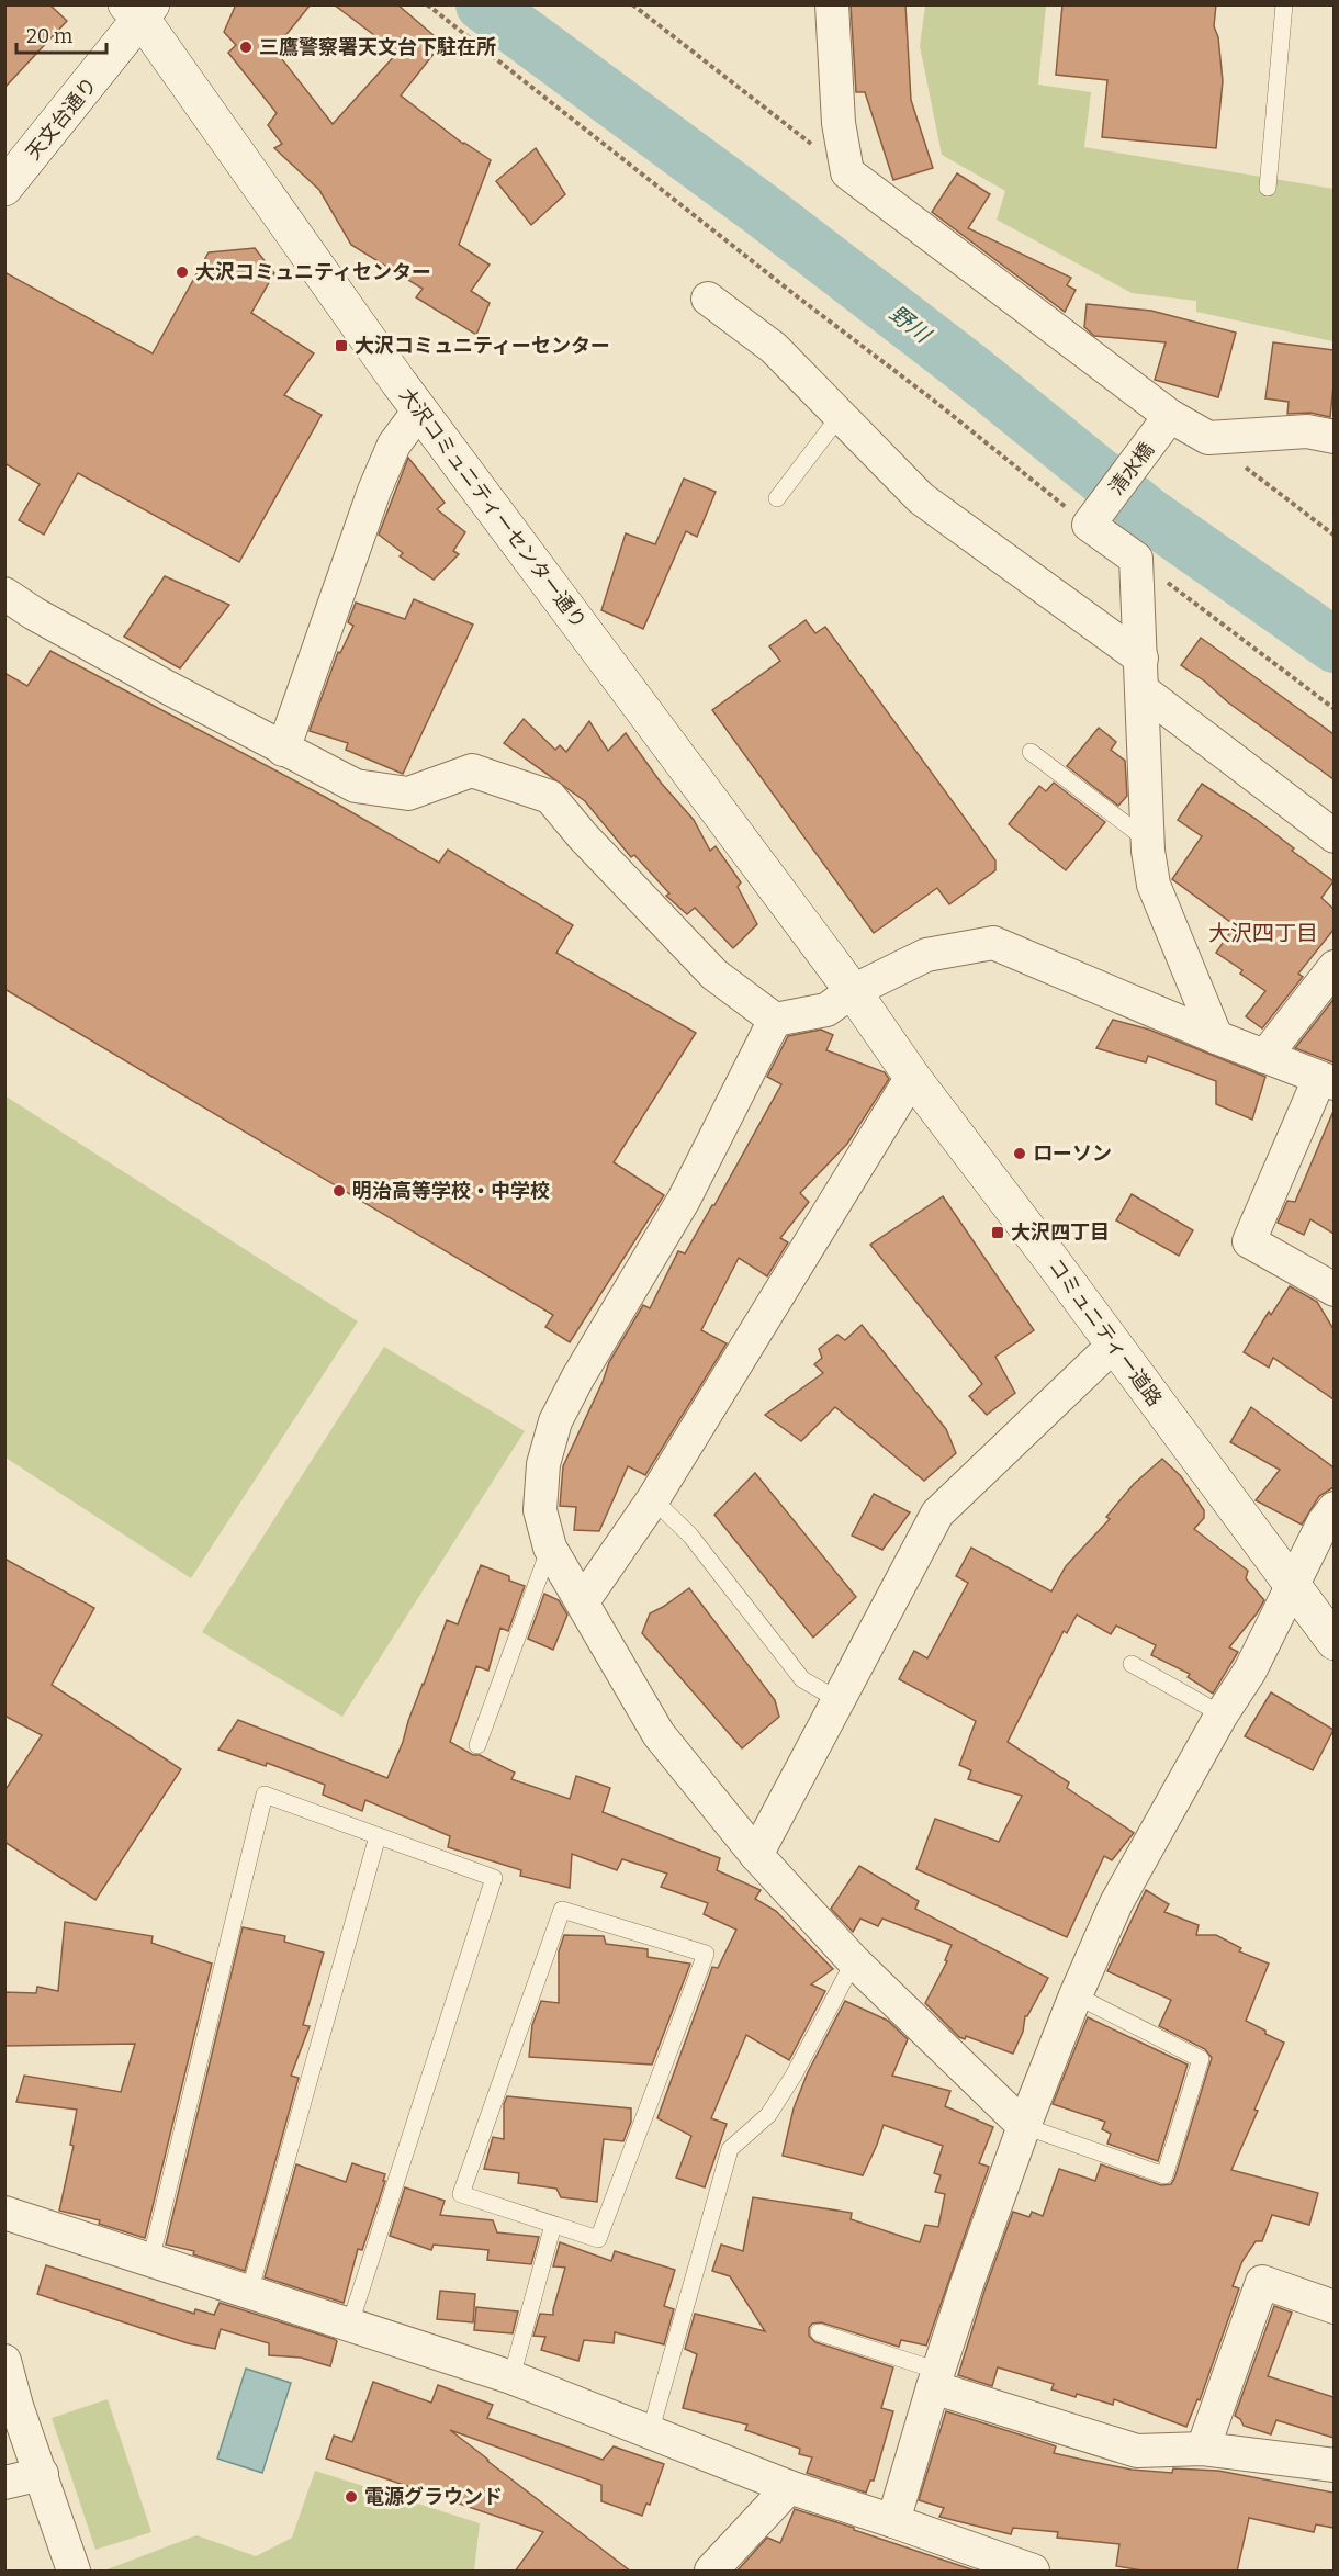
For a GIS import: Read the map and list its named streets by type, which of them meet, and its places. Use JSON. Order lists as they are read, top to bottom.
{
  "streets": {
    "street": [
      "天文台通り",
      "清水橋",
      "大沢コミュニティーセンター通り",
      "コミュニティー道路"
    ]
  },
  "crossings": [
    ["天文台通り", "大沢コミュニティーセンター通り"],
    ["大沢コミュニティーセンター通り", "コミュニティー道路"]
  ],
  "districts": ["大沢四丁目"],
  "water": ["野川"],
  "places": {
    "other": [
      "三鷹警察署天文台下駐在所",
      "大沢コミュニティセンター",
      "ローソン",
      "明治高等学校・中学校",
      "電源グラウンド"
    ],
    "transit": ["大沢コミュニティーセンター", "大沢四丁目"]
  },
  "scale_bar": "20 m"
}
